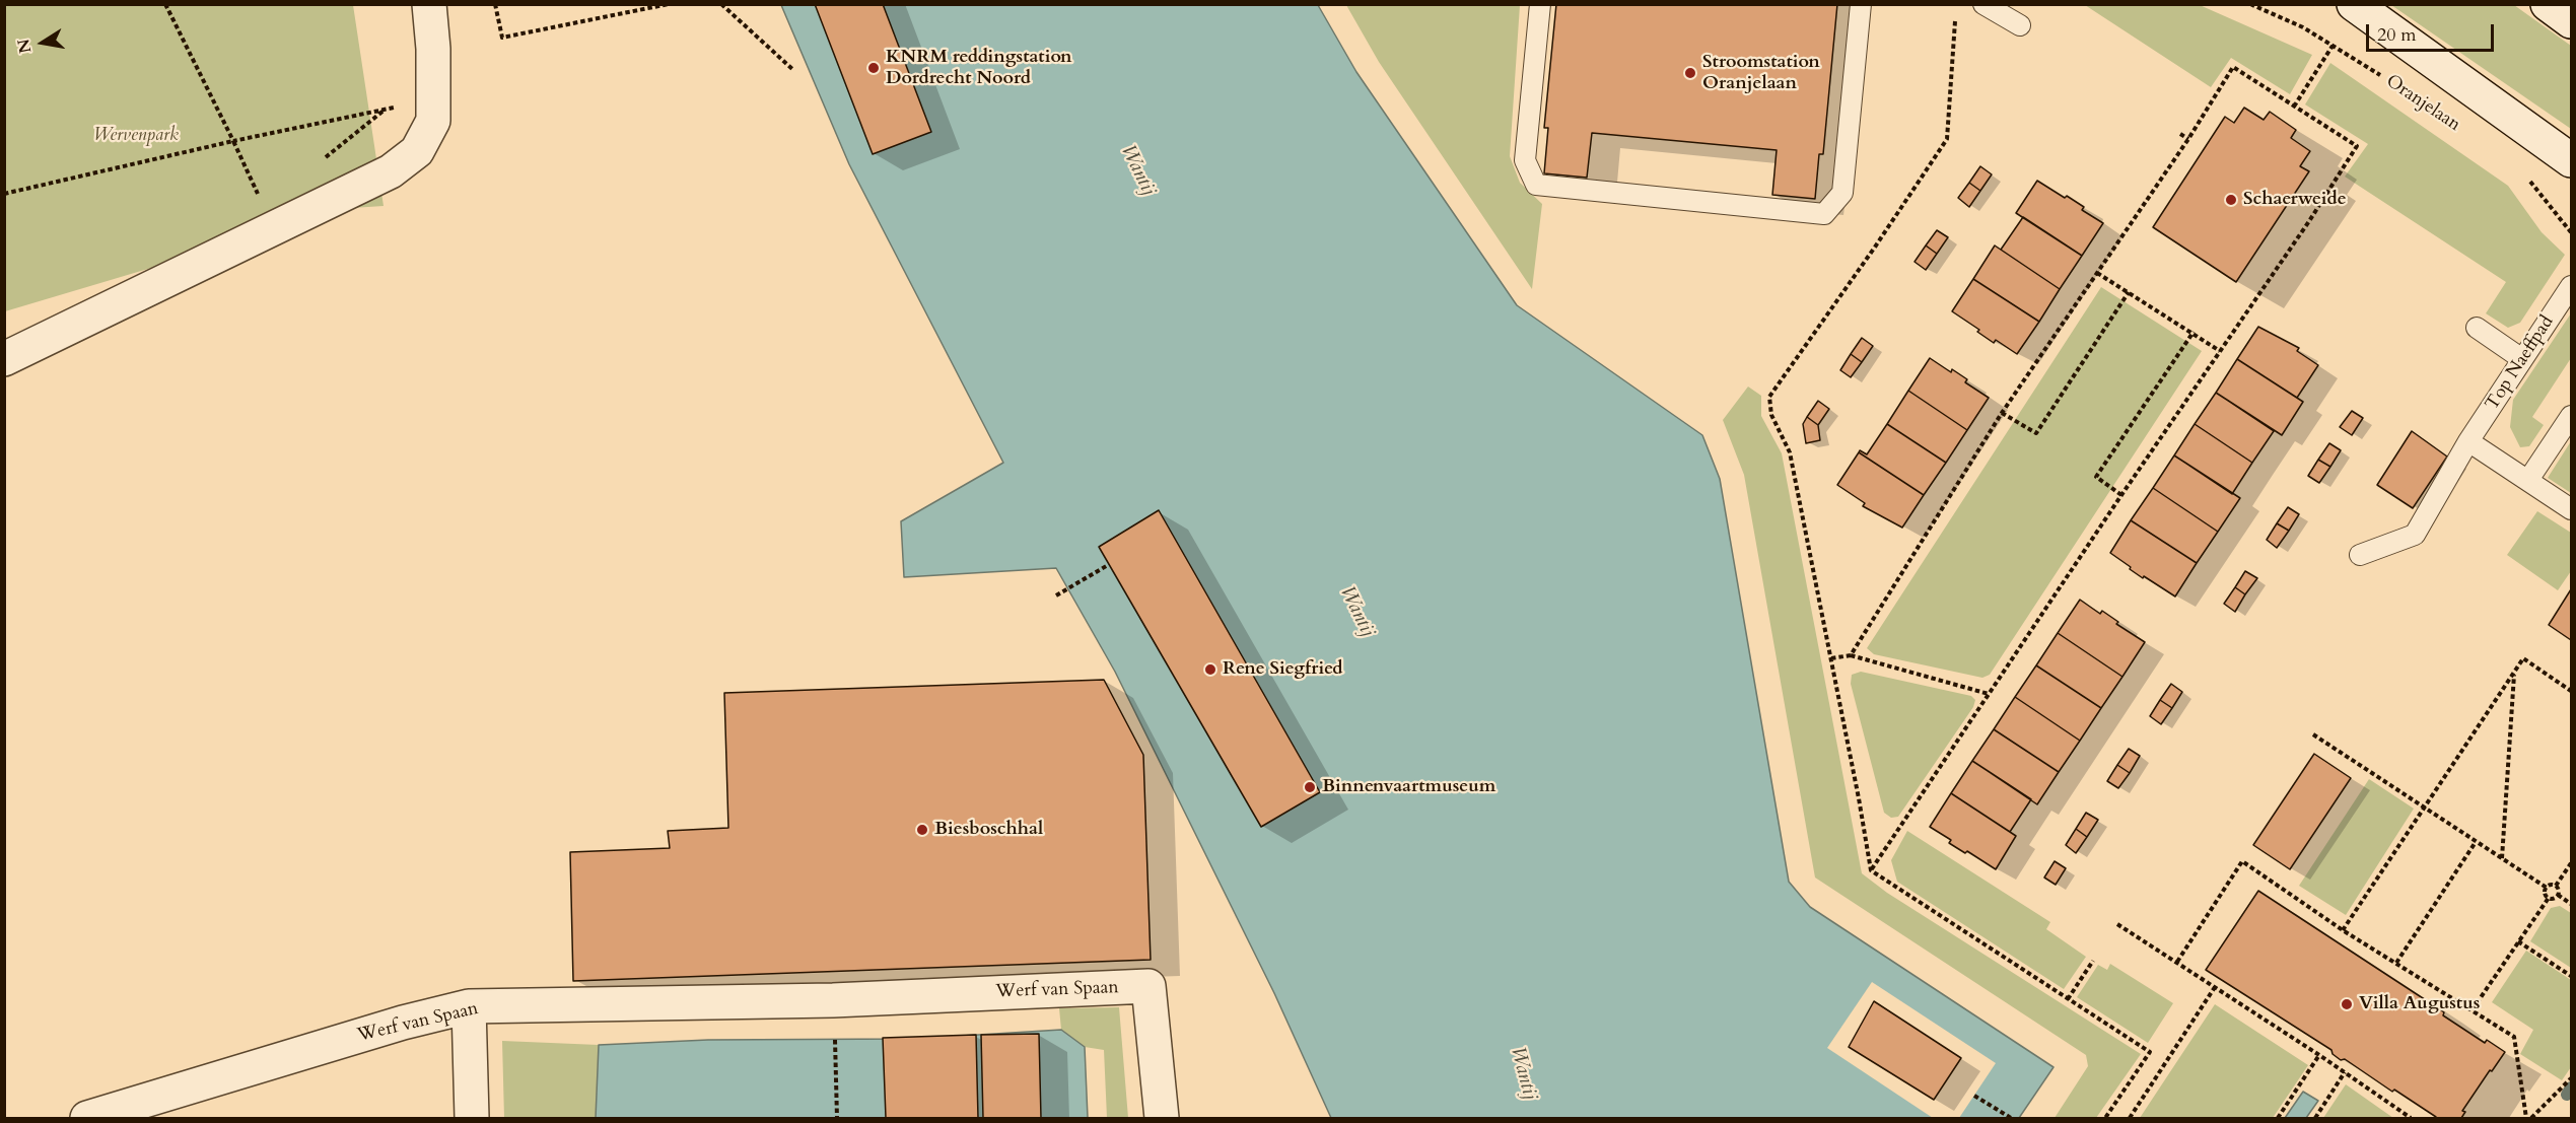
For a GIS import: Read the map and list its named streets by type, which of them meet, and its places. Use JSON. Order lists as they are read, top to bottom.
{
  "streets": {
    "street": ["Werf van Spaan"],
    "lane": ["Top Naeffpad"],
    "path": ["Oranjelaan"]
  },
  "water": ["Wantij"],
  "parks": ["Wervenpark"],
  "places": [
    "KNRM reddingstation Dordrecht Noord",
    "Stroomstation Oranjelaan",
    "Schaerweide",
    "Rene Siegfried",
    "Binnenvaartmuseum",
    "Biesboschhal",
    "Villa Augustus"
  ],
  "scale_bar": "20 m",
  "north": "left"
}
